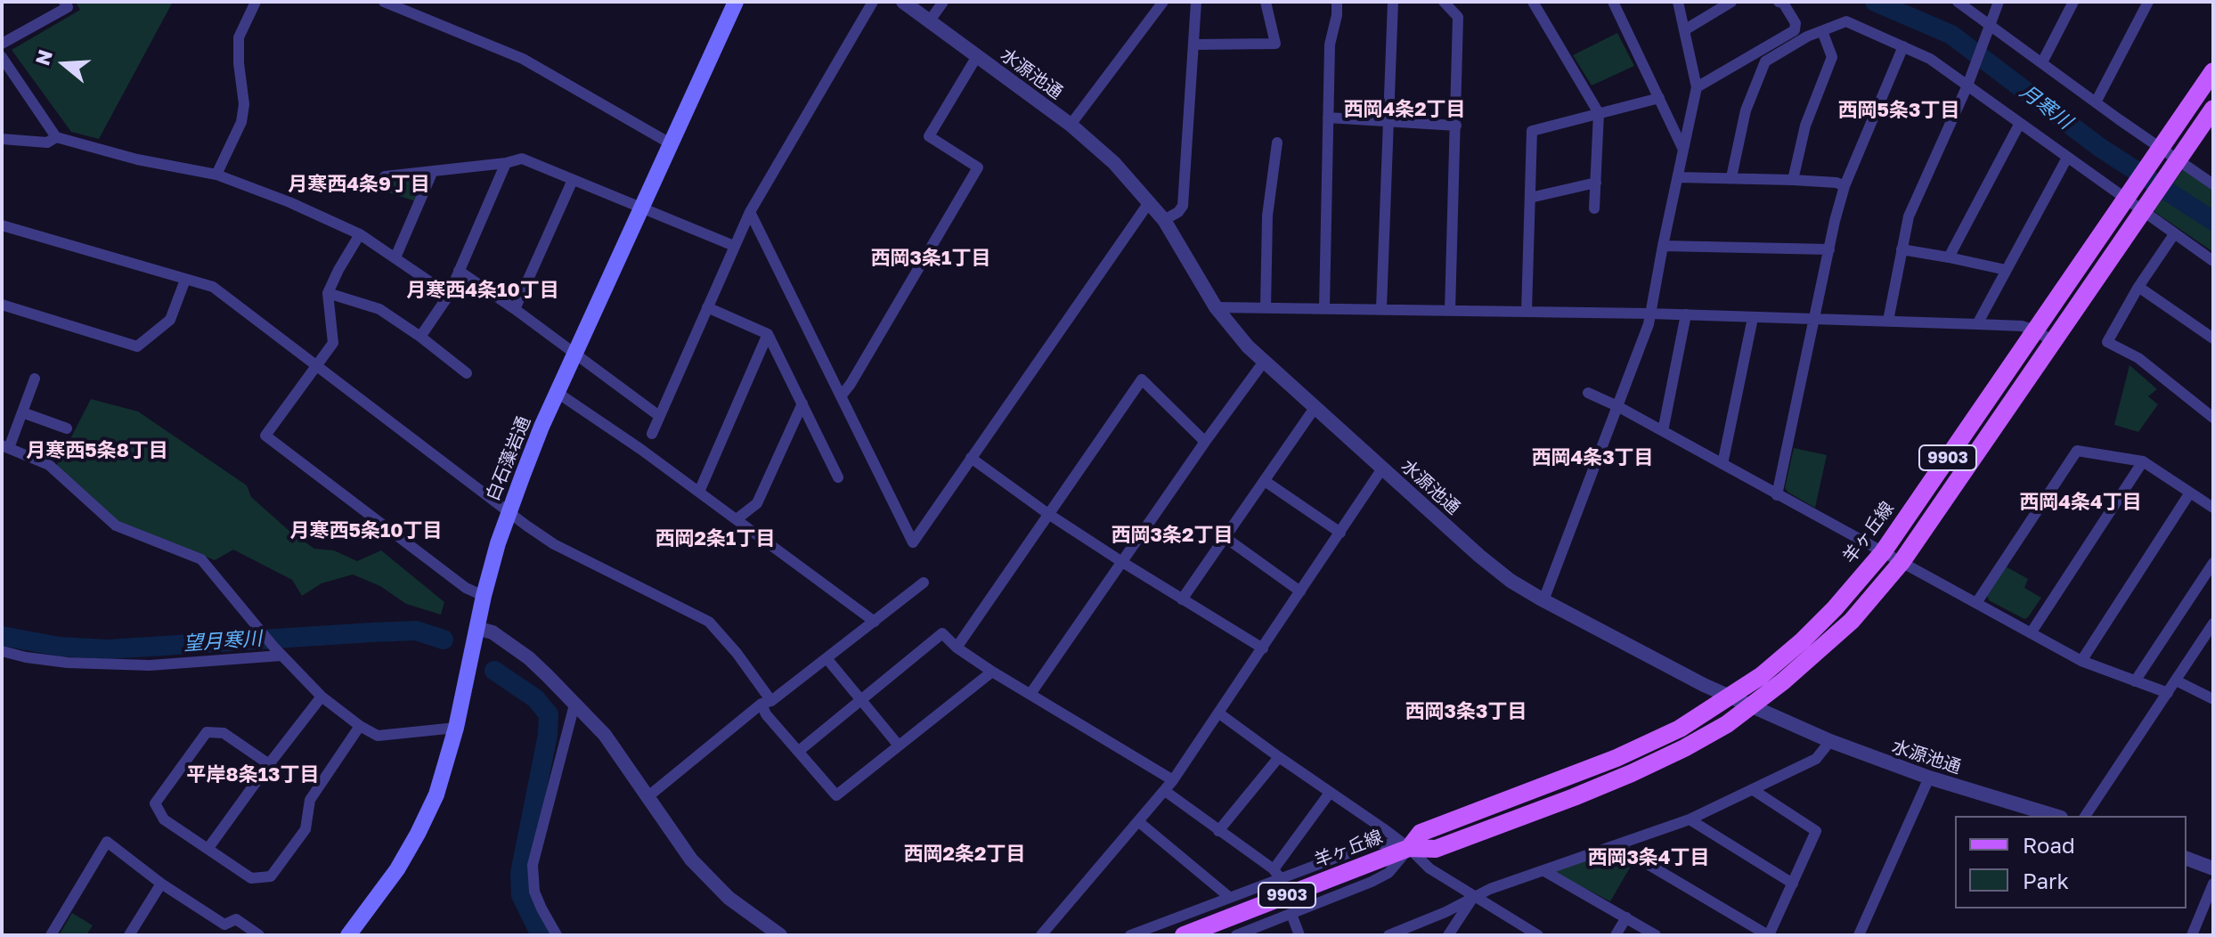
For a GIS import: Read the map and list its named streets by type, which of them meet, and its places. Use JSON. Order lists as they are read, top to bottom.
{
  "streets": {
    "main road": ["9903", "白石藻岩通", "羊ヶ丘線"],
    "street": ["水源池通"]
  },
  "crossings": [
    ["水源池通", "羊ヶ丘線"]
  ],
  "districts": [
    "西岡4条2丁目",
    "西岡5条3丁目",
    "月寒西4条9丁目",
    "西岡3条1丁目",
    "月寒西4条10丁目",
    "月寒西5条8丁目",
    "西岡4条3丁目",
    "西岡4条4丁目",
    "月寒西5条10丁目",
    "西岡3条2丁目",
    "西岡2条1丁目",
    "西岡3条3丁目",
    "平岸8条13丁目",
    "西岡2条2丁目",
    "西岡3条4丁目"
  ],
  "water": ["月寒川", "望月寒川"],
  "legend": ["Road", "Park"],
  "north": "left"
}
